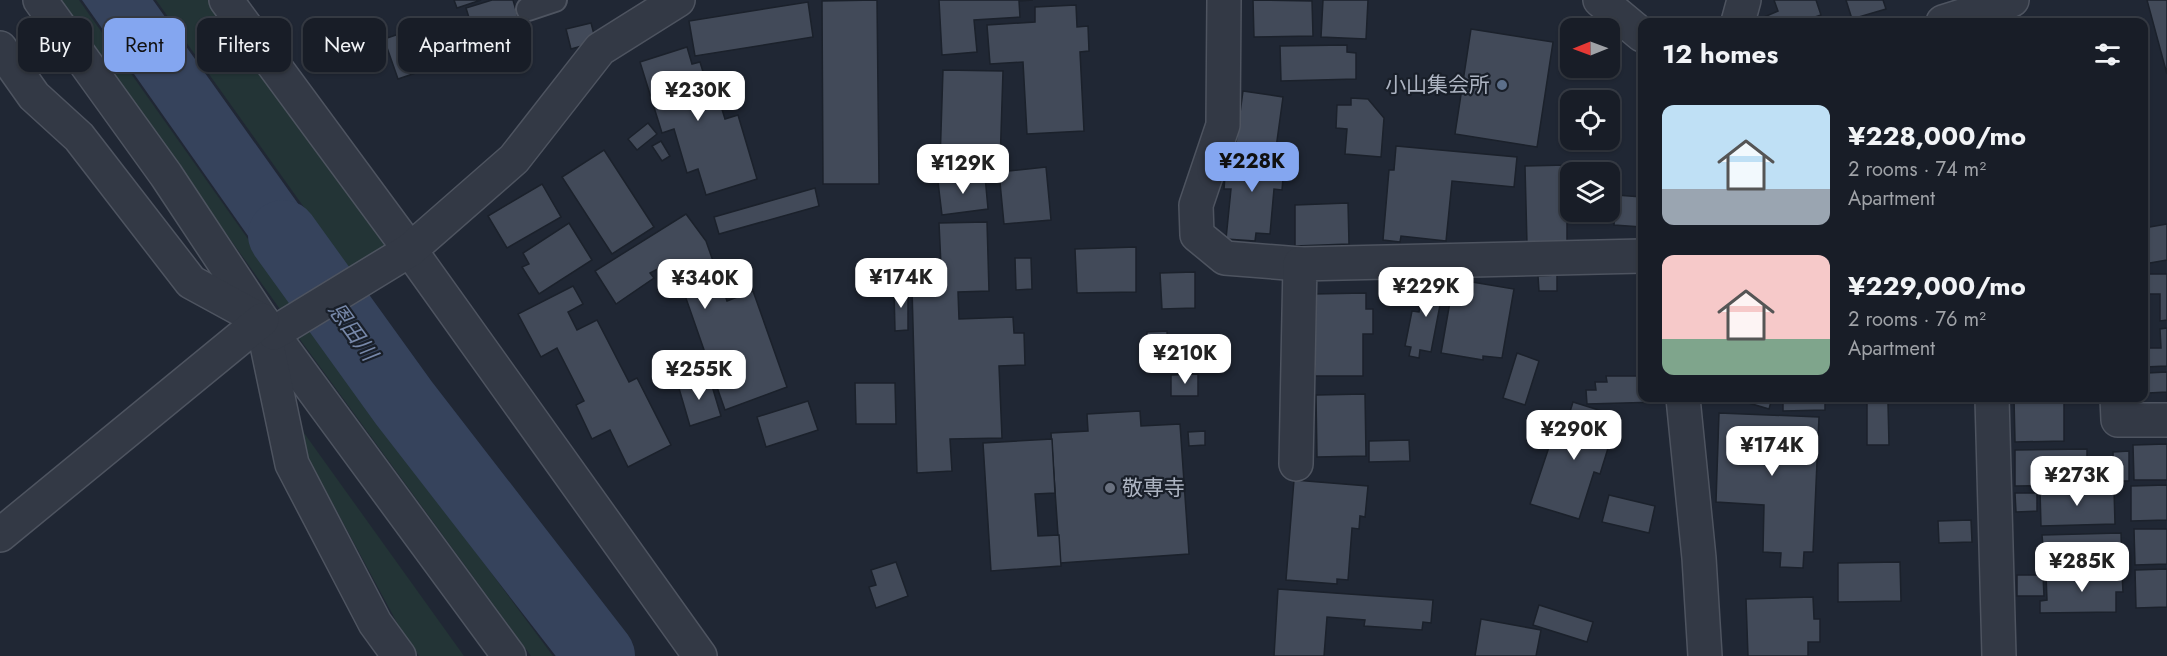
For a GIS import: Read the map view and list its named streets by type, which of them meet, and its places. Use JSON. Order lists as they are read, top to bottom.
{
  "water": ["恩田川"],
  "places": ["小山集会所", "敬専寺"],
  "north": "left",
  "page": {
    "chip": [
      "Buy",
      "Rent",
      "Filters",
      "New",
      "Apartment"
    ],
    "heading": "12 homes",
    "price": [
      "¥230K",
      "¥228K",
      "¥129K",
      "¥174K",
      "¥340K",
      "¥229K",
      "¥210K",
      "¥255K",
      "¥290K",
      "¥174K",
      "¥273K",
      "¥285K"
    ],
    "list": [
      {
        "name": "¥228,000/mo",
        "note": "2 rooms · 74 m² · Apartment"
      },
      {
        "name": "¥229,000/mo",
        "note": "2 rooms · 76 m² · Apartment"
      }
    ]
  }
}
